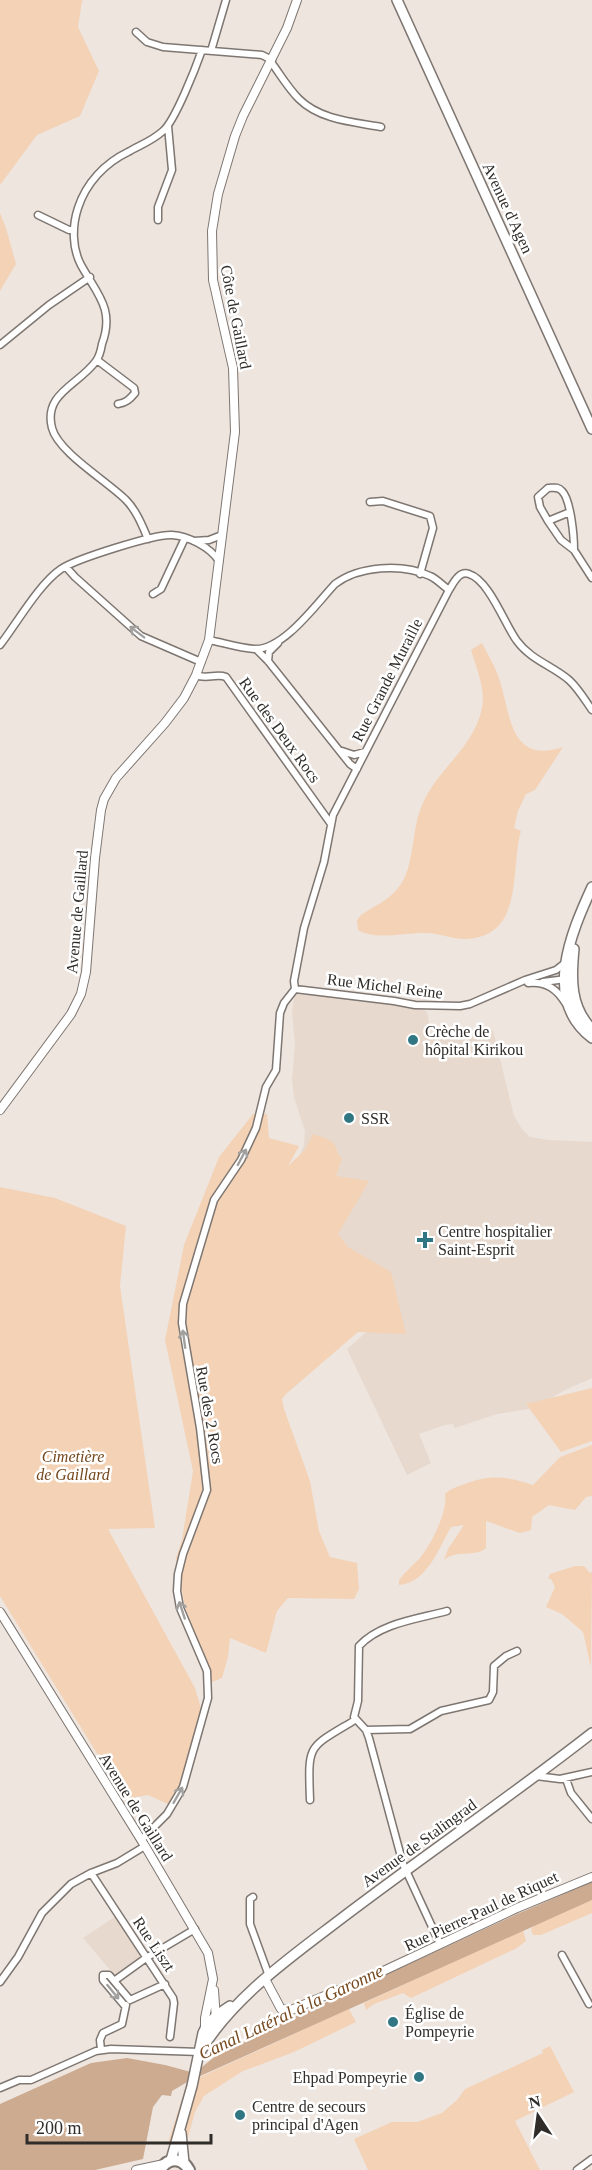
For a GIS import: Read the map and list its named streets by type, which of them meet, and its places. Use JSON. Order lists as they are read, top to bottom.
{
  "streets": {
    "main road": ["Avenue d'Agen", "Avenue de Stalingrad"],
    "street": [
      "Côte de Gaillard",
      "Rue Grande Muraille",
      "Rue des Deux Rocs",
      "Avenue de Gaillard",
      "Rue Michel Reine",
      "Rue des 2 Rocs",
      "Rue Pierre-Paul de Riquet",
      "Rue Liszt"
    ]
  },
  "crossings": [
    ["Côte de Gaillard", "Rue des Deux Rocs"],
    ["Côte de Gaillard", "Avenue de Gaillard"],
    ["Rue Grande Muraille", "Rue des Deux Rocs"],
    ["Rue Grande Muraille", "Rue Michel Reine"],
    ["Rue Grande Muraille", "Rue des 2 Rocs"],
    ["Avenue de Gaillard", "Rue des 2 Rocs"],
    ["Avenue de Gaillard", "Avenue de Stalingrad"],
    ["Rue Michel Reine", "Rue des 2 Rocs"],
    ["Rue des 2 Rocs", "Rue Liszt"],
    ["Avenue de Stalingrad", "Rue Pierre-Paul de Riquet"]
  ],
  "one_way": ["Rue des 2 Rocs"],
  "water": ["Canal Latéral à la Garonne"],
  "parks": ["Cimetière de Gaillard"],
  "places": {
    "other": [
      "Crèche de hôpital Kirikou",
      "SSR",
      "Église de Pompeyrie",
      "Ehpad Pompeyrie",
      "Centre de secours principal d'Agen"
    ],
    "health": ["Centre hospitalier Saint-Esprit"]
  },
  "scale_bar": "200 m",
  "north": "top"
}
